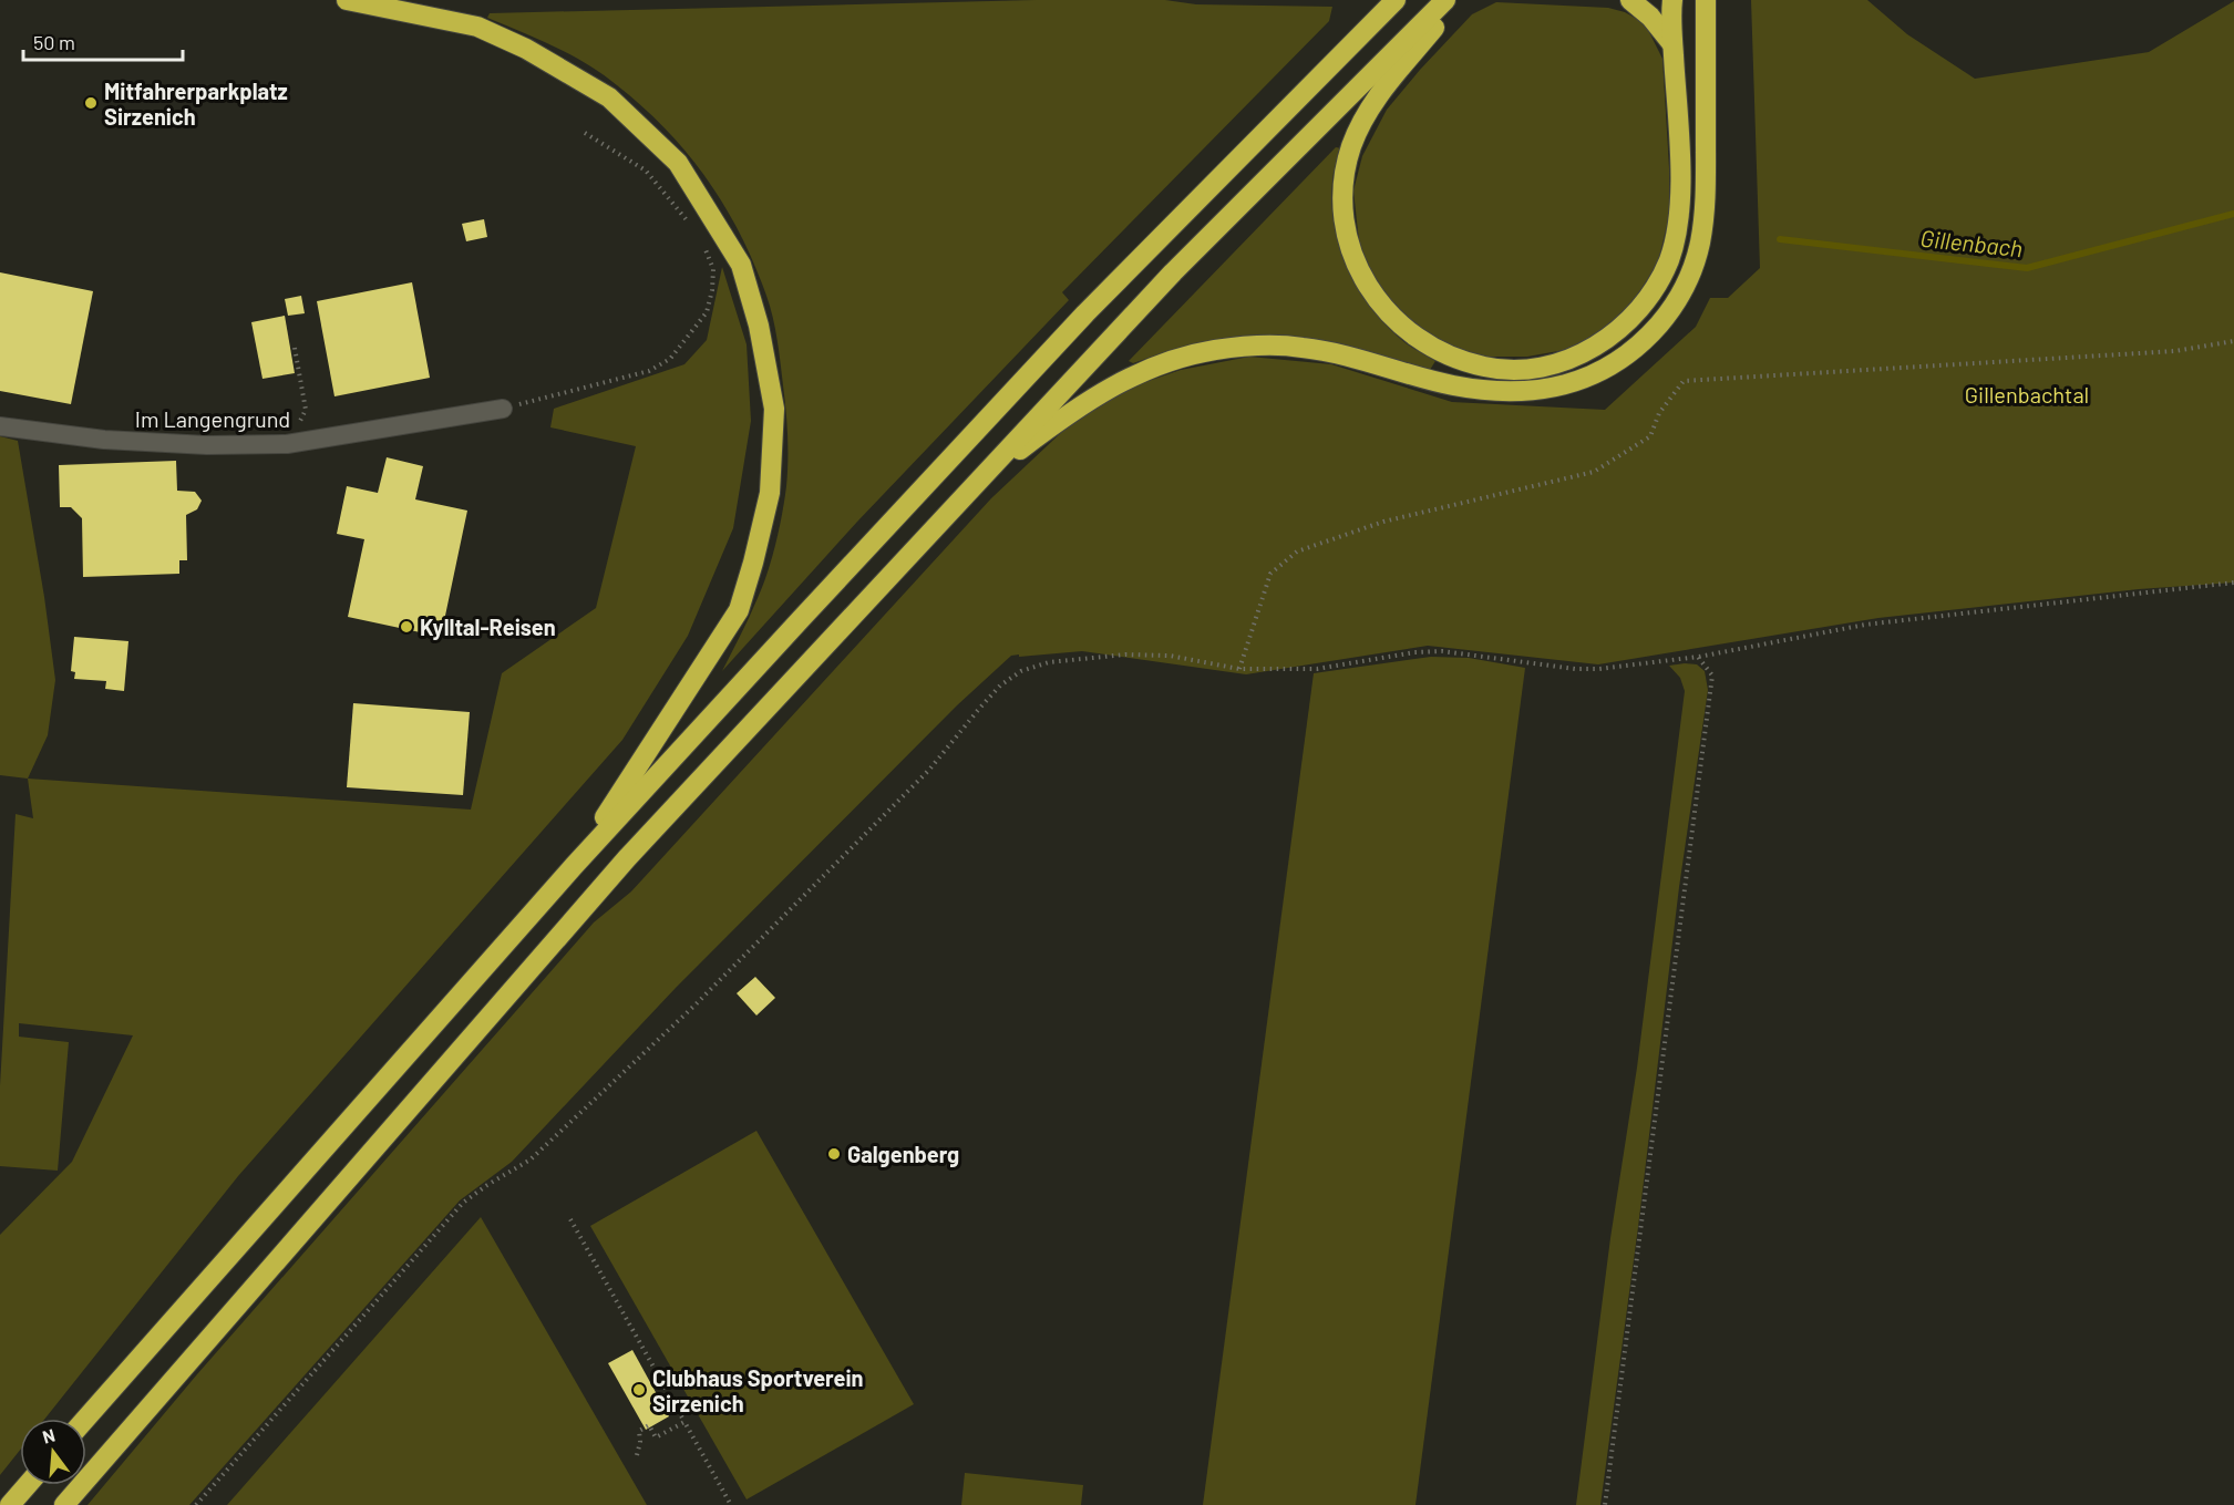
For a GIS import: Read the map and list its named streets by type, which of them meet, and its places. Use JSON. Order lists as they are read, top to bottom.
{
  "streets": {
    "street": ["Im Langengrund"]
  },
  "water": ["Gillenbach"],
  "parks": ["Gillenbachtal"],
  "places": [
    "Mitfahrerparkplatz Sirzenich",
    "Kylltal-Reisen",
    "Galgenberg",
    "Clubhaus Sportverein Sirzenich"
  ],
  "scale_bar": "50 m",
  "north": "top"
}
